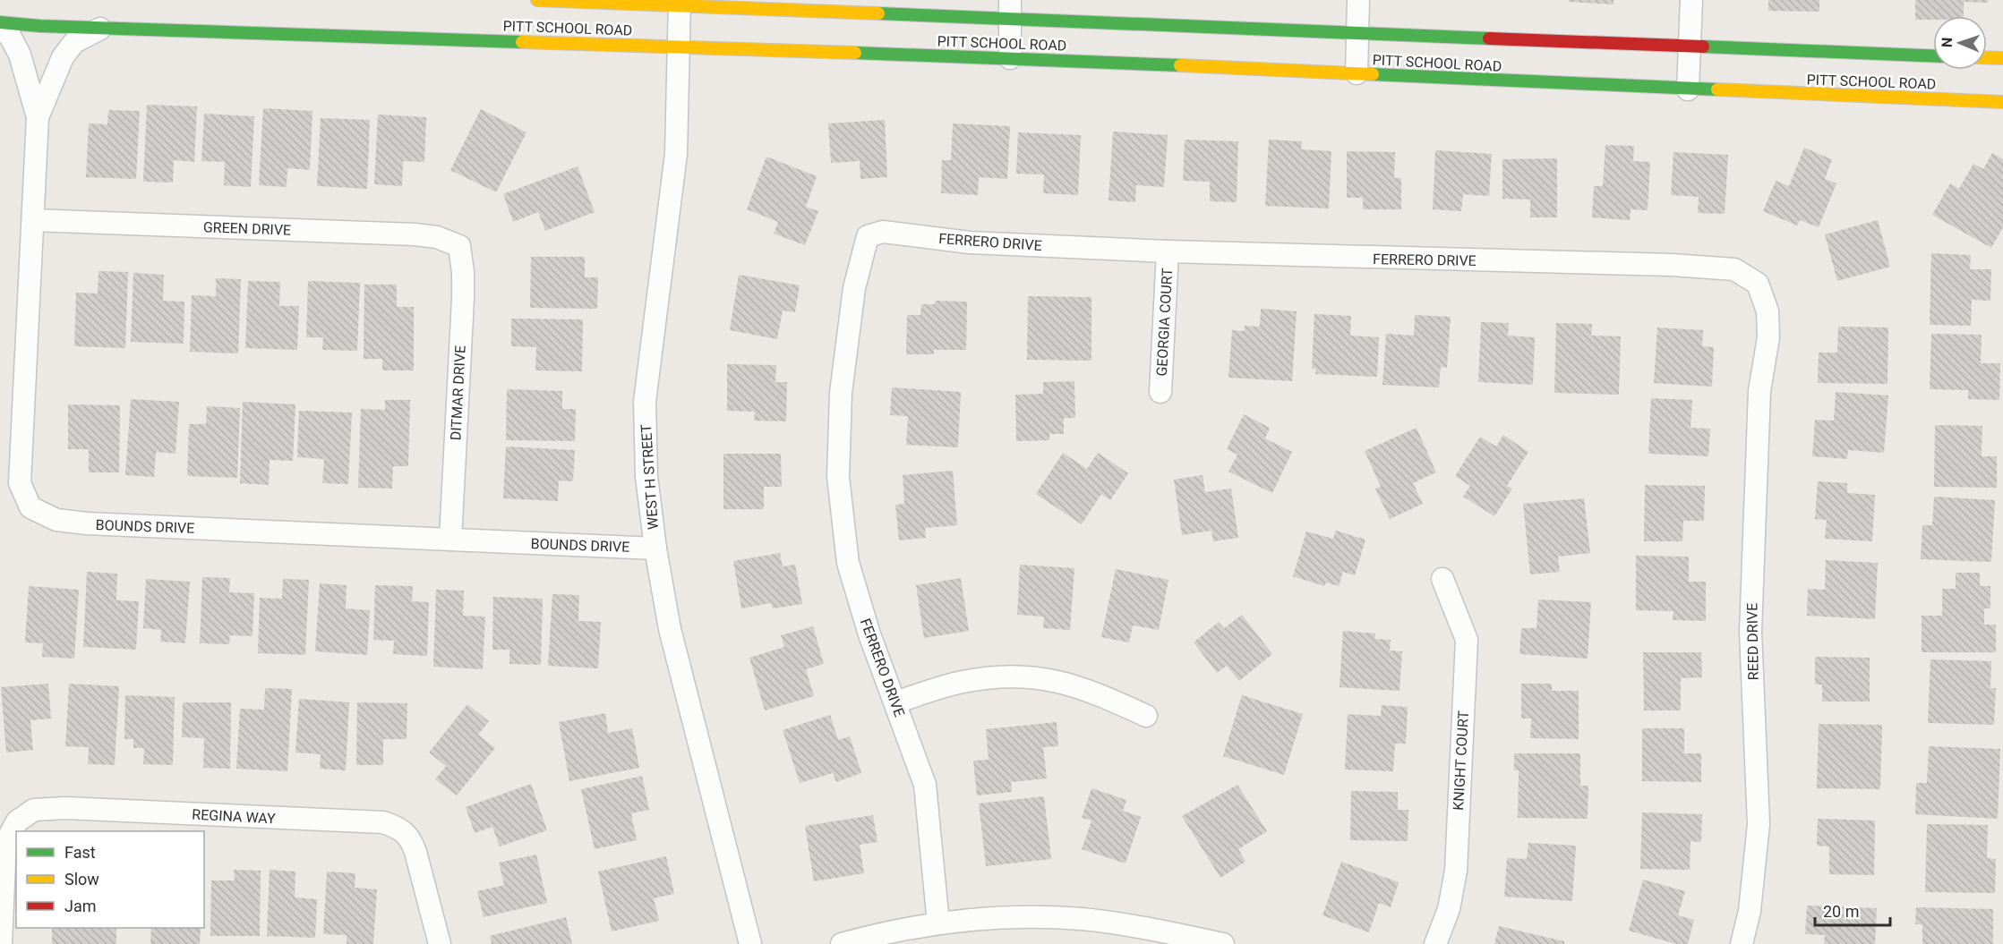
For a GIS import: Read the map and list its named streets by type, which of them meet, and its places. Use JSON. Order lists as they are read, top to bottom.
{
  "streets": {
    "main road": ["PITT SCHOOL ROAD"],
    "street": [
      "GREEN DRIVE",
      "FERRERO DRIVE",
      "GEORGIA COURT",
      "DITMAR DRIVE",
      "WEST H STREET",
      "BOUNDS DRIVE",
      "REED DRIVE",
      "KNIGHT COURT",
      "REGINA WAY"
    ]
  },
  "crossings": [
    ["PITT SCHOOL ROAD", "WEST H STREET"],
    ["PITT SCHOOL ROAD", "BOUNDS DRIVE"],
    ["GREEN DRIVE", "DITMAR DRIVE"],
    ["GREEN DRIVE", "BOUNDS DRIVE"],
    ["FERRERO DRIVE", "GEORGIA COURT"],
    ["FERRERO DRIVE", "REED DRIVE"],
    ["DITMAR DRIVE", "BOUNDS DRIVE"],
    ["WEST H STREET", "BOUNDS DRIVE"]
  ],
  "legend": ["Fast", "Slow", "Jam"],
  "scale_bar": "20 m",
  "north": "left"
}
